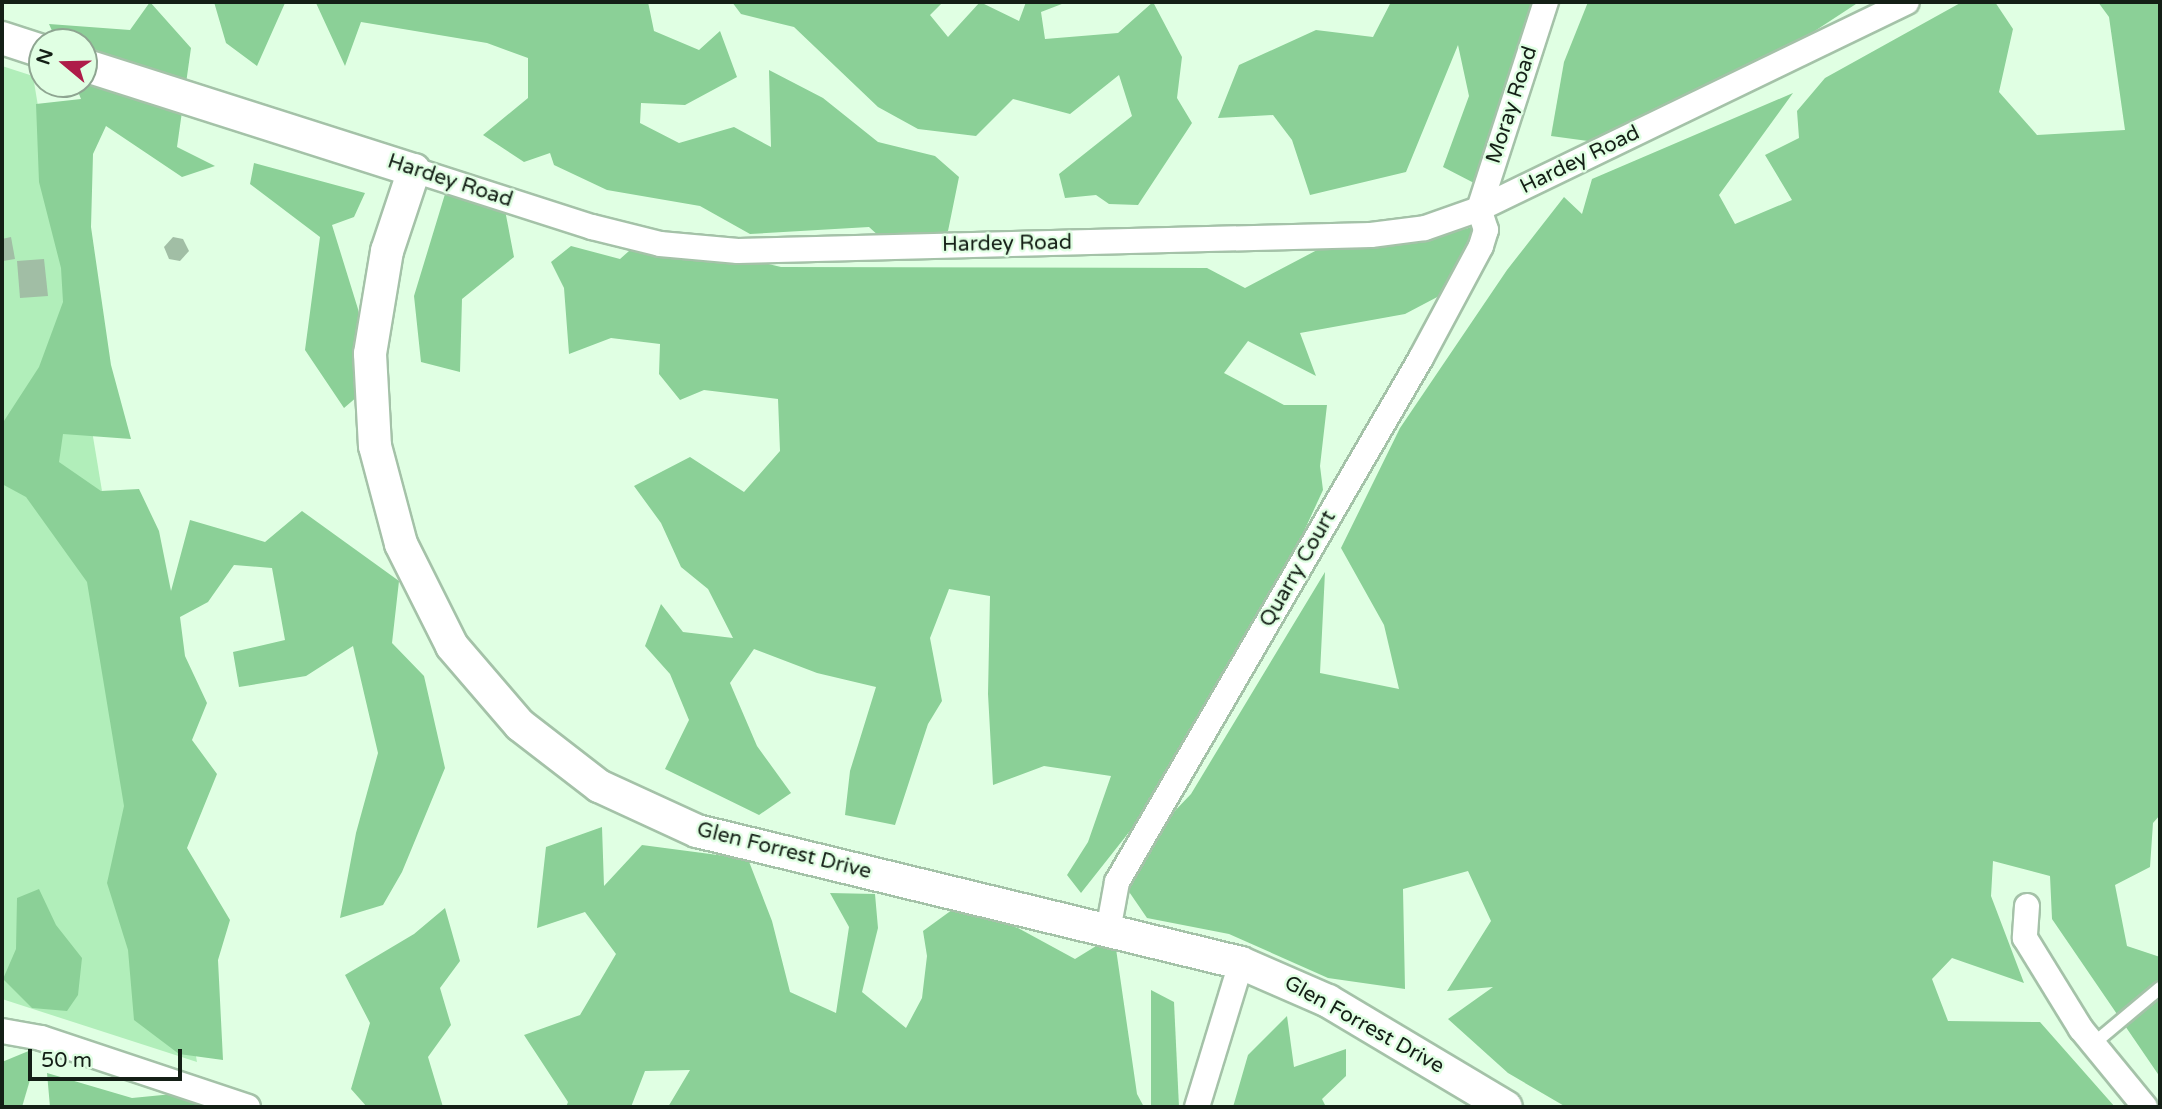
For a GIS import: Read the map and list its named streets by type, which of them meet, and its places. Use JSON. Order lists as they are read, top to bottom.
{
  "streets": {
    "street": [
      "Moray Road",
      "Hardey Road",
      "Quarry Court",
      "Glen Forrest Drive"
    ]
  },
  "crossings": [
    ["Moray Road", "Hardey Road"],
    ["Moray Road", "Quarry Court"],
    ["Hardey Road", "Quarry Court"],
    ["Hardey Road", "Glen Forrest Drive"],
    ["Quarry Court", "Glen Forrest Drive"]
  ],
  "scale_bar": "50 m",
  "north": "left"
}
